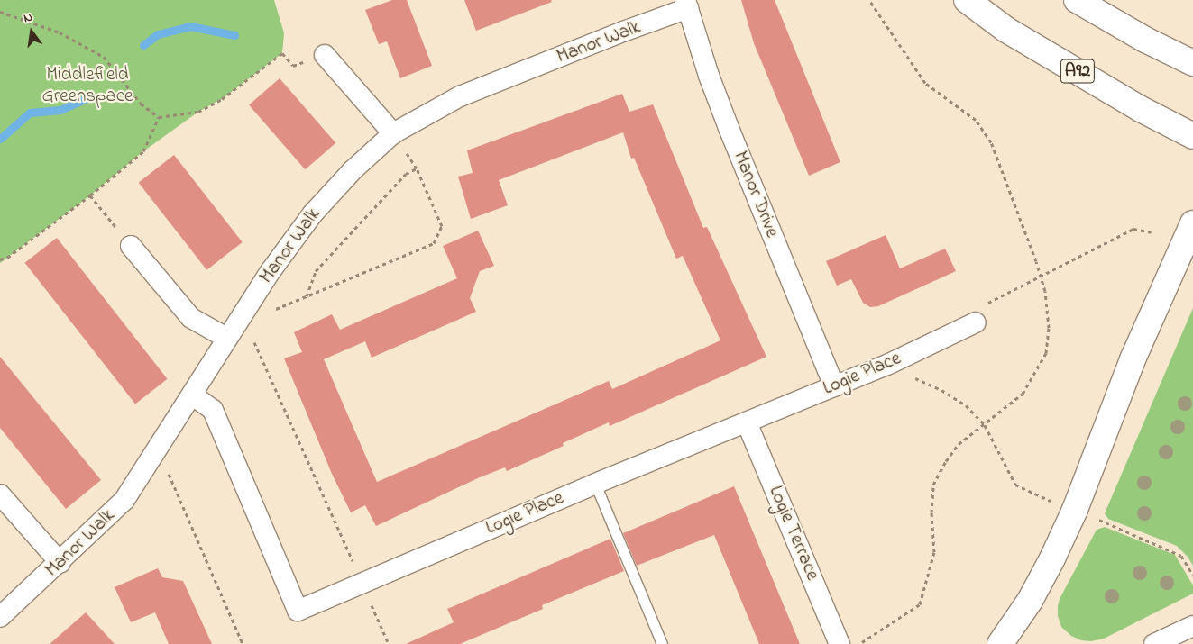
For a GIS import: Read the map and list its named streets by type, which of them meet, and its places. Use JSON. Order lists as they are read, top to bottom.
{
  "streets": {
    "street": [
      "Manor Walk",
      "A92",
      "Manor Drive",
      "Logie Place",
      "Logie Terrace"
    ]
  },
  "crossings": [
    ["Manor Walk", "Manor Drive"],
    ["Manor Walk", "Logie Place"],
    ["Manor Drive", "Logie Place"],
    ["Logie Place", "Logie Terrace"]
  ],
  "parks": ["Middlefield Greenspace"],
  "north": "top"
}
